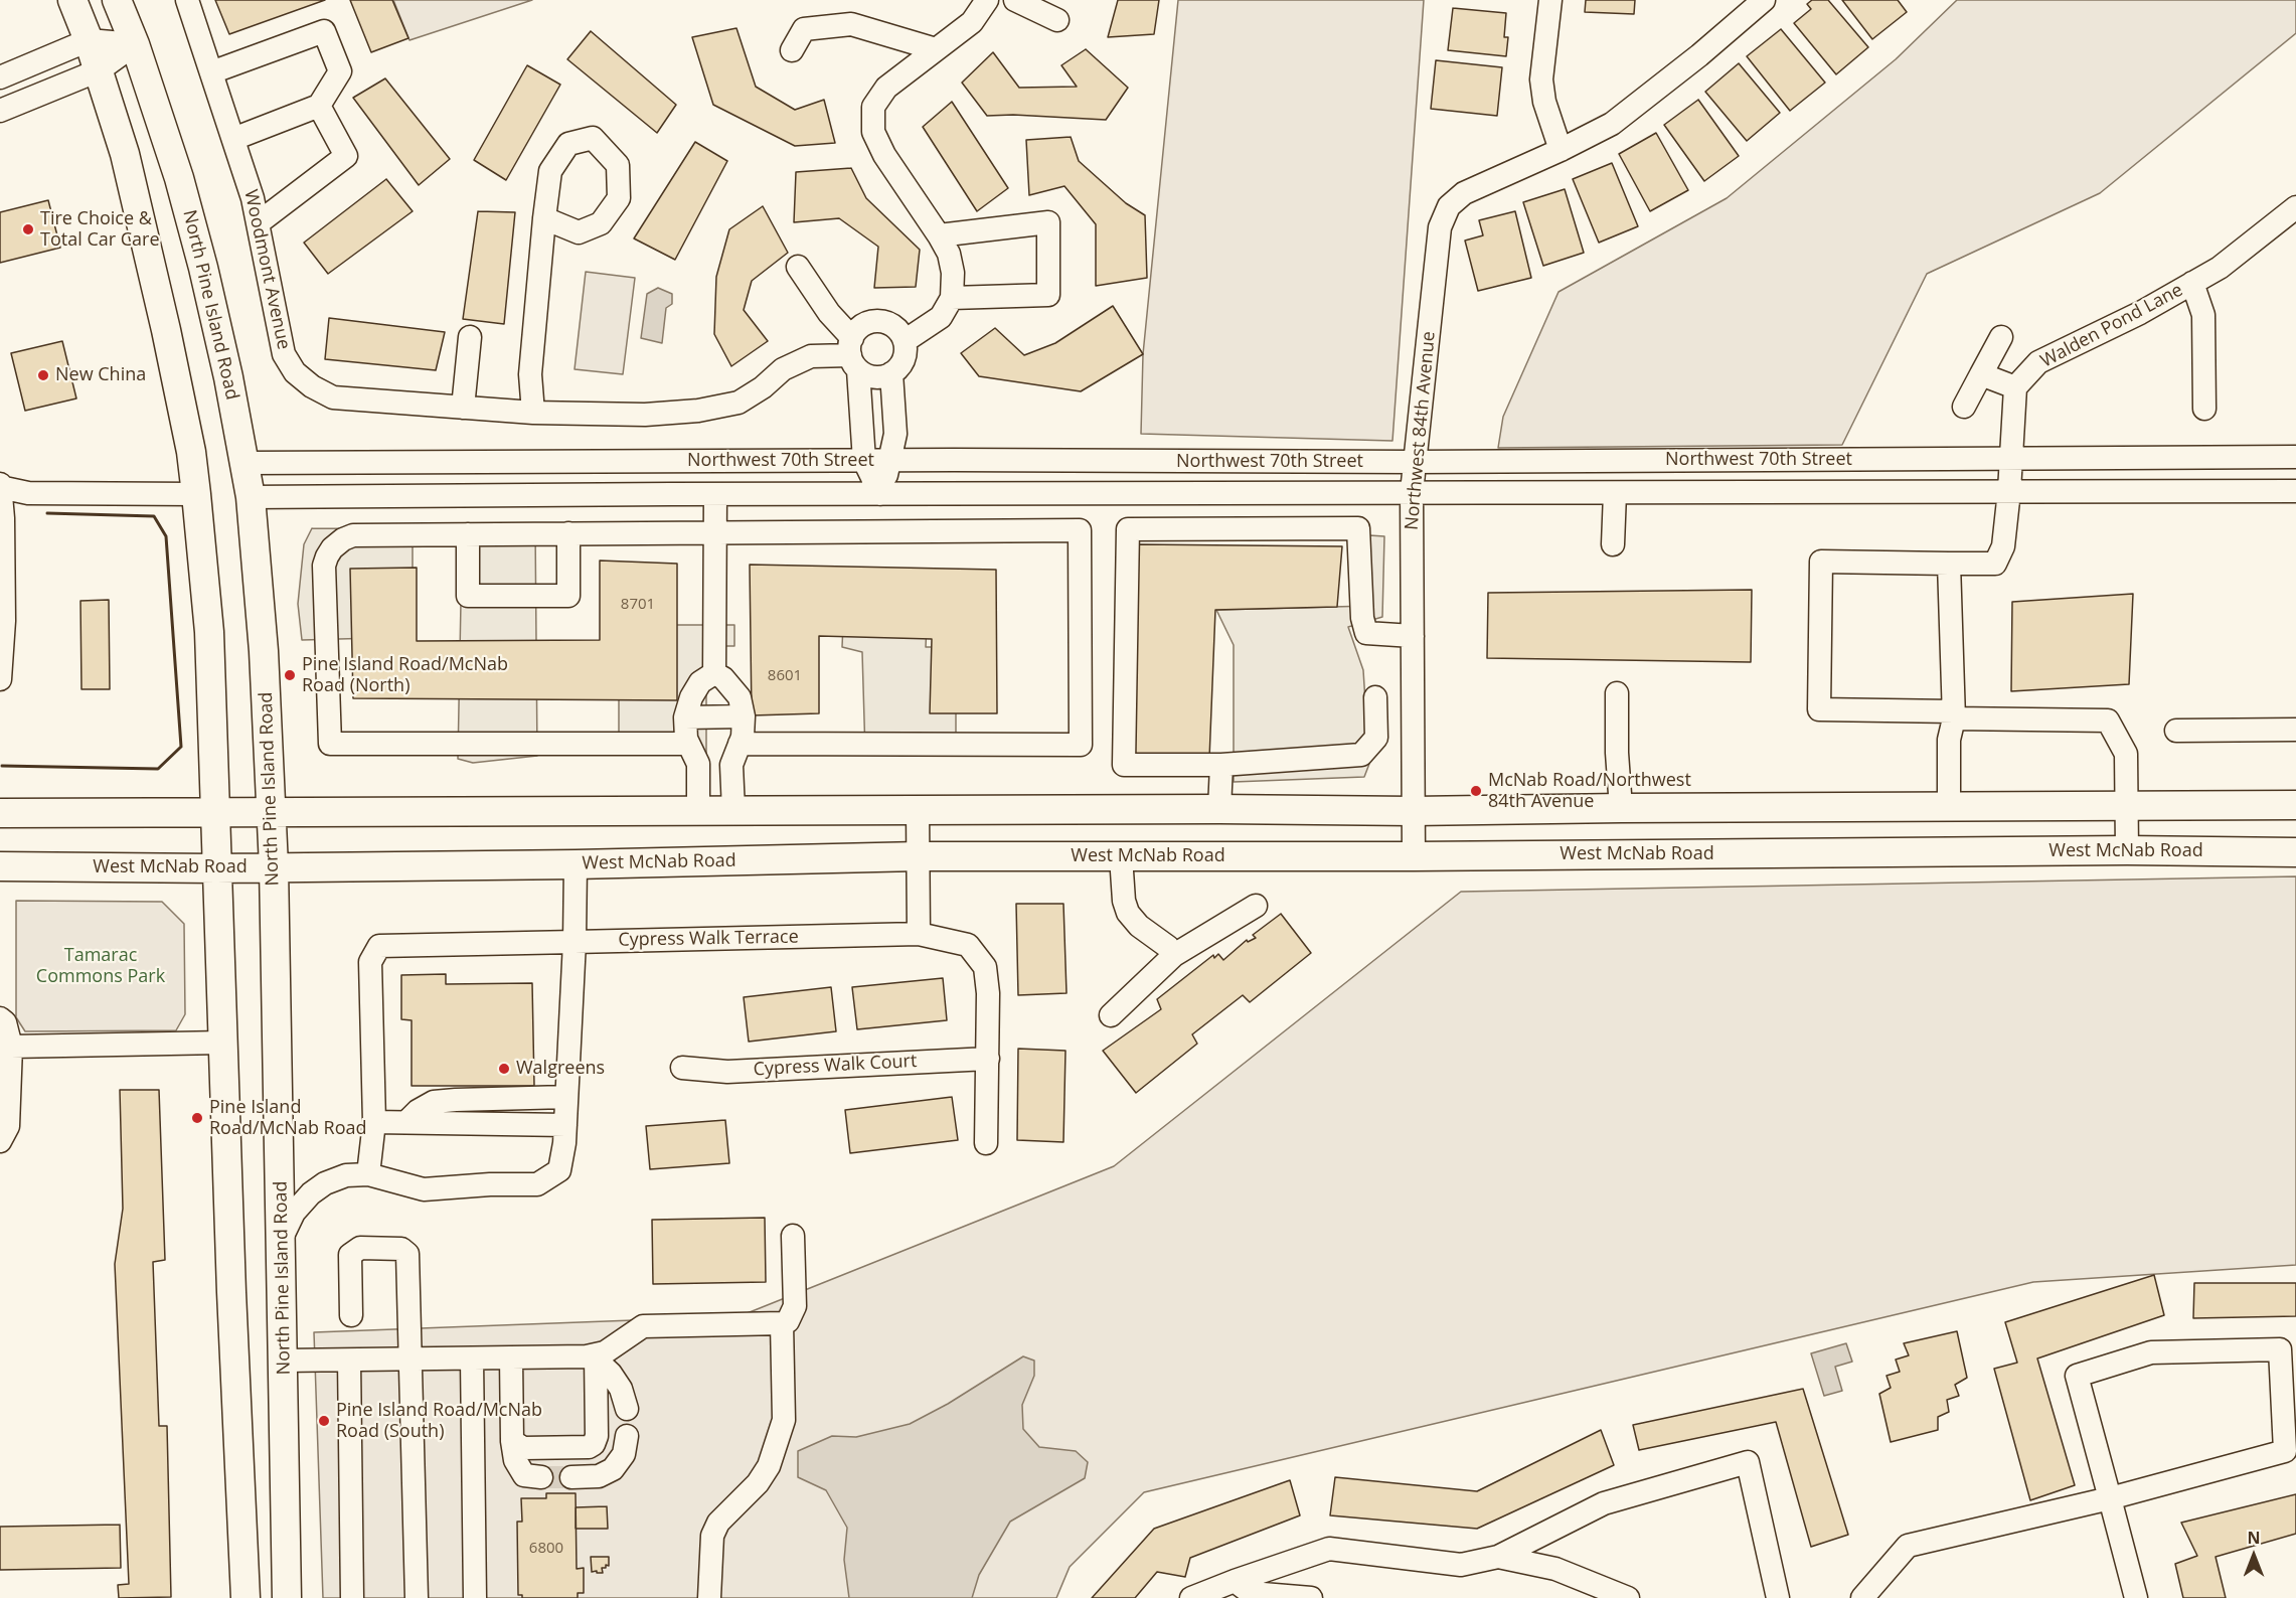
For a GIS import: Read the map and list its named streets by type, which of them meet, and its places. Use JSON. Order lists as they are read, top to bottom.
{
  "streets": {
    "main road": ["North Pine Island Road", "West McNab Road"],
    "street": [
      "Woodmont Avenue",
      "Walden Pond Lane",
      "Northwest 84th Avenue",
      "Northwest 70th Street",
      "Cypress Walk Terrace",
      "Cypress Walk Court"
    ]
  },
  "crossings": [
    ["North Pine Island Road", "Northwest 70th Street"],
    ["North Pine Island Road", "West McNab Road"],
    ["Northwest 84th Avenue", "Northwest 70th Street"],
    ["Northwest 84th Avenue", "West McNab Road"],
    ["Cypress Walk Terrace", "Cypress Walk Court"]
  ],
  "parks": ["Tamarac Commons Park"],
  "places": [
    "Tire Choice & Total Car Care",
    "New China",
    "Pine Island Road/McNab Road (North)",
    "McNab Road/Northwest 84th Avenue",
    "Walgreens",
    "Pine Island Road/McNab Road",
    "Pine Island Road/McNab Road (South)"
  ],
  "house_numbers": ["8701", "8601", "6800"],
  "north": "top"
}
